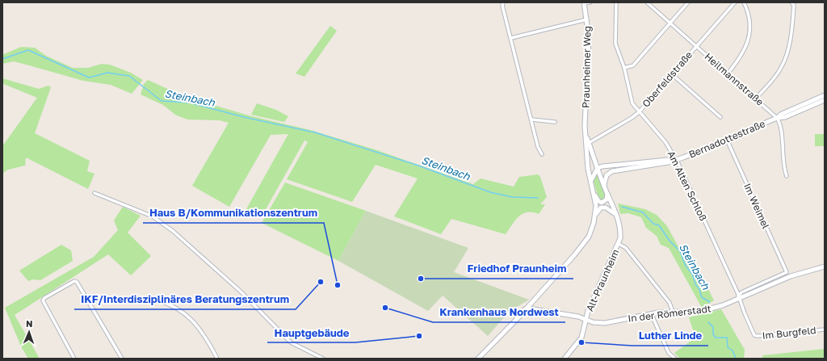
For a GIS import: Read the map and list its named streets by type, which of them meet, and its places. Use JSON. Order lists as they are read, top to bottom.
{
  "streets": {
    "main road": [
      "Praunheimer Weg",
      "Bernadottestraße",
      "Alt-Praunheim",
      "In der Römerstadt"
    ],
    "street": [
      "Oberfeldstraße",
      "Heilmannstraße",
      "Am Alten Schloß",
      "Im Weimel",
      "Im Burgfeld"
    ]
  },
  "crossings": [
    ["Praunheimer Weg", "Oberfeldstraße"],
    ["Praunheimer Weg", "Alt-Praunheim"],
    ["Praunheimer Weg", "In der Römerstadt"],
    ["Oberfeldstraße", "Heilmannstraße"],
    ["Oberfeldstraße", "Am Alten Schloß"],
    ["Heilmannstraße", "Bernadottestraße"],
    ["Bernadottestraße", "Am Alten Schloß"],
    ["Bernadottestraße", "Im Weimel"],
    ["Am Alten Schloß", "In der Römerstadt"],
    ["Am Alten Schloß", "Im Burgfeld"],
    ["Im Weimel", "In der Römerstadt"],
    ["Alt-Praunheim", "In der Römerstadt"],
    ["In der Römerstadt", "Im Burgfeld"]
  ],
  "water": ["Steinbach"],
  "places": [
    "Friedhof Praunheim",
    "IKF/Interdisziplinäres Beratungszentrum",
    "Haus B/Kommunikationszentrum",
    "Krankenhaus Nordwest",
    "Hauptgebäude",
    "Luther Linde"
  ],
  "north": "top"
}
